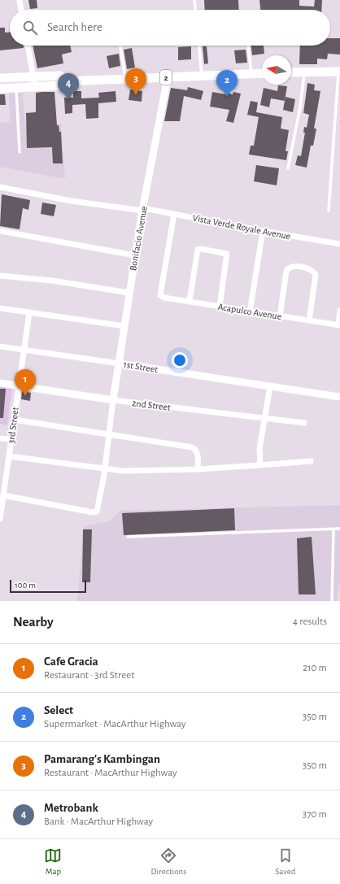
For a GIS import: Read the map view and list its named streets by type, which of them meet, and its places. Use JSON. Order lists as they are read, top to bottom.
{
  "streets": {
    "main road": ["2"],
    "street": [
      "Vista Verde Royale Avenue",
      "Bonifacio Avenue",
      "Acapulco Avenue",
      "1st Street",
      "2nd Street",
      "3rd Street"
    ]
  },
  "crossings": [
    ["2", "Bonifacio Avenue"],
    ["Vista Verde Royale Avenue", "Bonifacio Avenue"],
    ["Vista Verde Royale Avenue", "Acapulco Avenue"],
    ["Bonifacio Avenue", "1st Street"],
    ["Bonifacio Avenue", "2nd Street"],
    ["1st Street", "3rd Street"],
    ["2nd Street", "3rd Street"]
  ],
  "scale_bar": "100 m",
  "north": "left",
  "page": {
    "search": "Search here",
    "pins": [
      "3",
      "2",
      "4",
      "1"
    ],
    "scale": "100 m",
    "heading": ["Nearby", "4 results"],
    "list": [
      {
        "mark": "1",
        "name": "Cafe Gracia",
        "note": "Restaurant · 3rd Street",
        "value": "210 m"
      },
      {
        "mark": "2",
        "name": "Select",
        "note": "Supermarket · MacArthur Highway",
        "value": "350 m"
      },
      {
        "mark": "3",
        "name": "Pamarang's Kambingan",
        "note": "Restaurant · MacArthur Highway",
        "value": "350 m"
      },
      {
        "mark": "4",
        "name": "Metrobank",
        "note": "Bank · MacArthur Highway",
        "value": "370 m"
      }
    ],
    "nav": ["Map", "Directions", "Saved"]
  }
}
